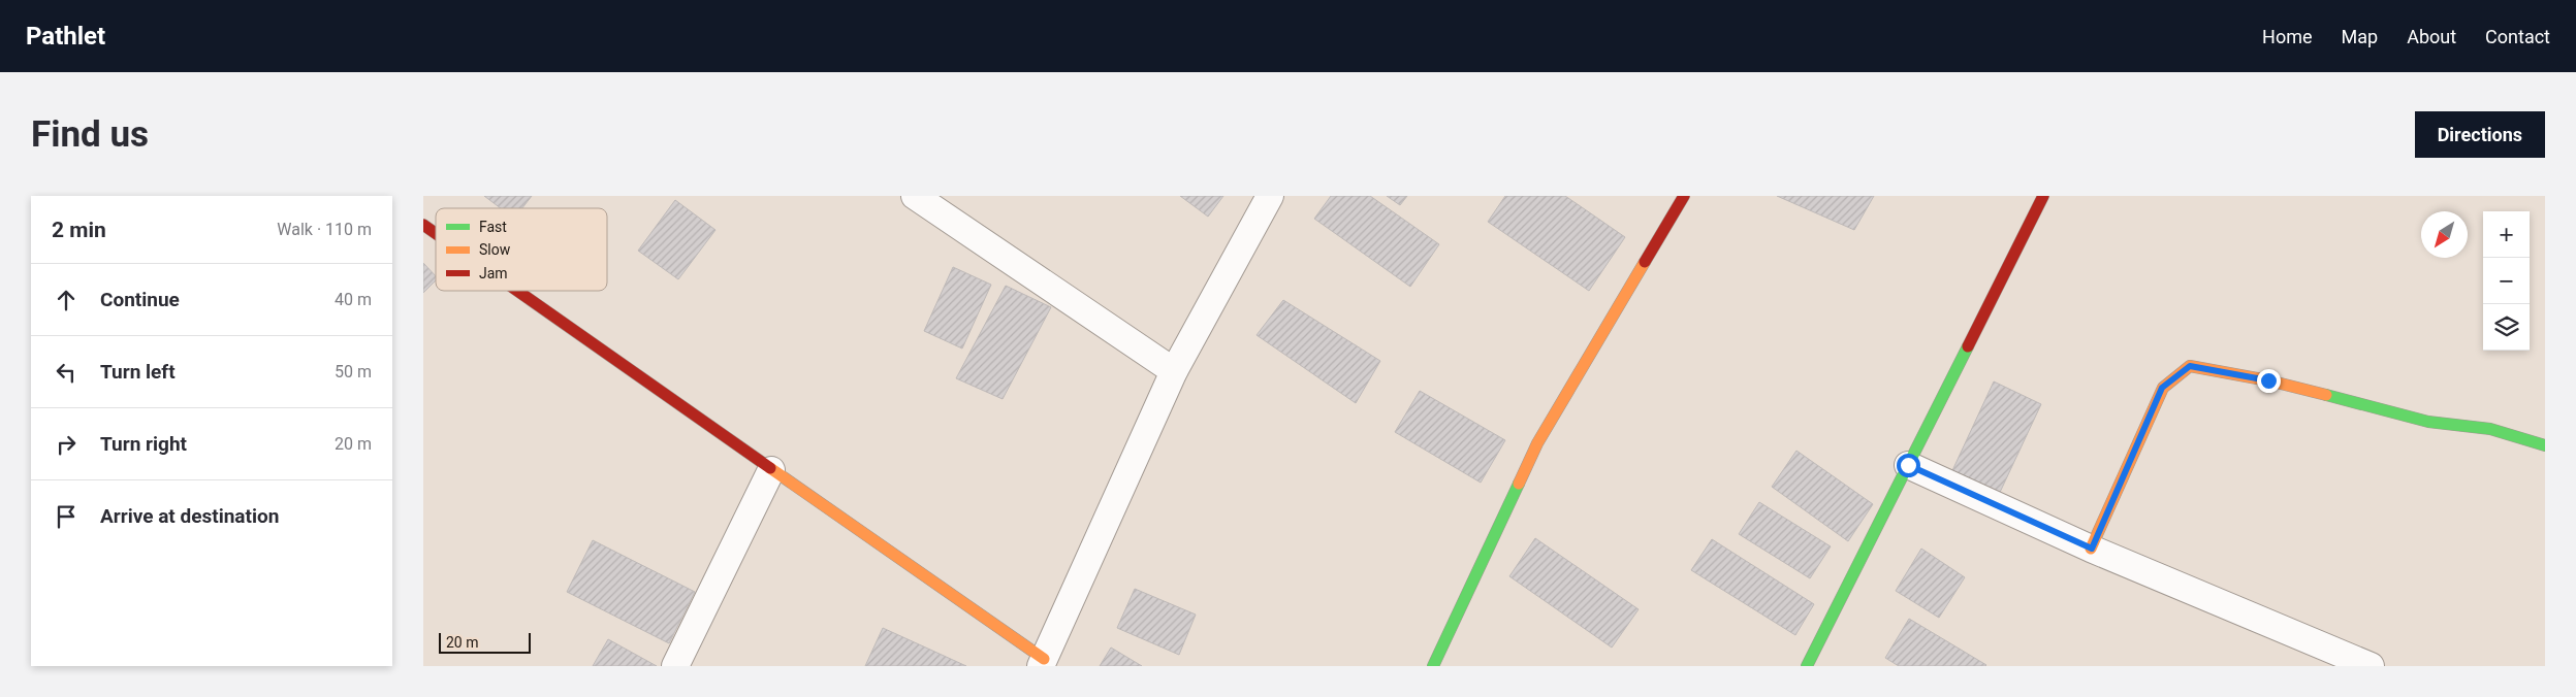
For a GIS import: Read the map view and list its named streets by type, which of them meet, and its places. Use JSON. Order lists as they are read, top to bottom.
{
  "legend": ["Fast", "Slow", "Jam"],
  "scale_bar": "20 m",
  "north": "bottom left",
  "page": {
    "header": "Pathlet",
    "nav": [
      "Home",
      "Map",
      "About",
      "Contact"
    ],
    "buttons": "Directions",
    "title": "Find us",
    "heading": ["2 min", "Walk · 110 m"],
    "map_buttons": ["+", "−"],
    "list": [
      ["Continue", "40 m"],
      ["Turn left", "50 m"],
      ["Turn right", "20 m"],
      "Arrive at destination"
    ],
    "scale": "20 m"
  }
}
